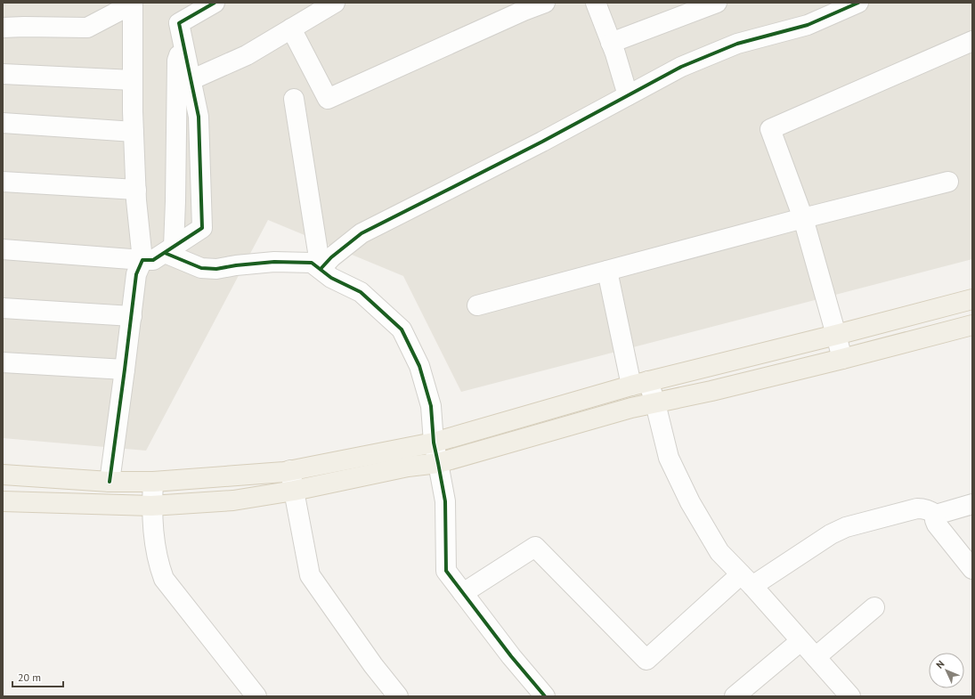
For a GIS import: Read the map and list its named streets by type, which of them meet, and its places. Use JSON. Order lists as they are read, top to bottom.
{
  "scale_bar": "20 m",
  "north": "top left"
}
